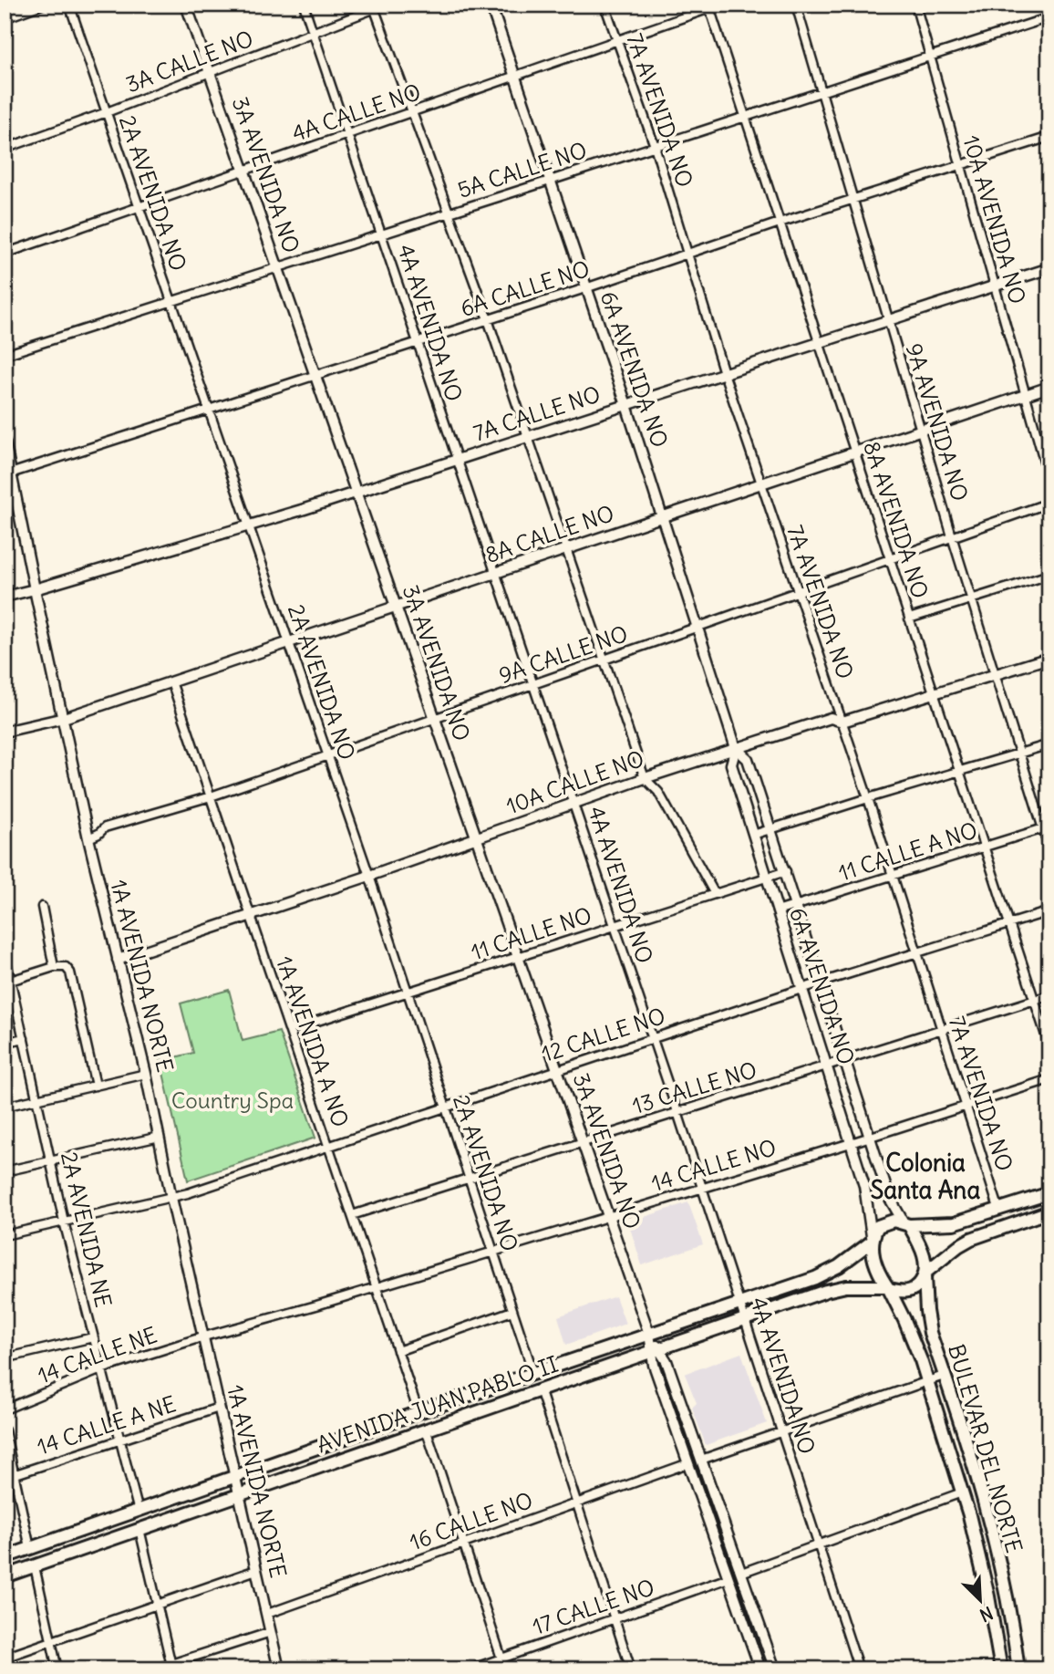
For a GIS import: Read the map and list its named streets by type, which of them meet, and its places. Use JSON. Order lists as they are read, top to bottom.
{
  "streets": {
    "highway": ["AVENIDA JUAN PABLO II", "BULEVAR DEL NORTE"],
    "street": [
      "3A CALLE NO",
      "7A AVENIDA NO",
      "4A CALLE NO",
      "5A CALLE NO",
      "3A AVENIDA NO",
      "2A AVENIDA NO",
      "10A AVENIDA NO",
      "6A CALLE NO",
      "4A AVENIDA NO",
      "6A AVENIDA NO",
      "7A CALLE NO",
      "9A AVENIDA NO",
      "8A AVENIDA NO",
      "8A CALLE NO",
      "9A CALLE NO",
      "10A CALLE NO",
      "11 CALLE A NO",
      "11 CALLE NO",
      "1A AVENIDA NORTE",
      "12 CALLE NO",
      "1A AVENIDA A NO",
      "13 CALLE NO",
      "14 CALLE NO",
      "2A AVENIDA NE",
      "14 CALLE NE",
      "14 CALLE A NE",
      "16 CALLE NO",
      "17 CALLE NO"
    ]
  },
  "crossings": [
    ["3A CALLE NO", "3A AVENIDA NO"],
    ["3A CALLE NO", "2A AVENIDA NO"],
    ["3A CALLE NO", "4A AVENIDA NO"],
    ["7A AVENIDA NO", "4A CALLE NO"],
    ["7A AVENIDA NO", "5A CALLE NO"],
    ["7A AVENIDA NO", "6A CALLE NO"],
    ["7A AVENIDA NO", "7A CALLE NO"],
    ["7A AVENIDA NO", "8A CALLE NO"],
    ["7A AVENIDA NO", "9A CALLE NO"],
    ["7A AVENIDA NO", "10A CALLE NO"],
    ["7A AVENIDA NO", "11 CALLE A NO"],
    ["7A AVENIDA NO", "12 CALLE NO"],
    ["7A AVENIDA NO", "13 CALLE NO"],
    ["7A AVENIDA NO", "14 CALLE NO"],
    ["4A CALLE NO", "3A AVENIDA NO"],
    ["4A CALLE NO", "2A AVENIDA NO"],
    ["4A CALLE NO", "4A AVENIDA NO"],
    ["4A CALLE NO", "6A AVENIDA NO"],
    ["4A CALLE NO", "8A AVENIDA NO"],
    ["5A CALLE NO", "3A AVENIDA NO"],
    ["5A CALLE NO", "2A AVENIDA NO"],
    ["5A CALLE NO", "10A AVENIDA NO"],
    ["5A CALLE NO", "4A AVENIDA NO"],
    ["5A CALLE NO", "6A AVENIDA NO"],
    ["5A CALLE NO", "9A AVENIDA NO"],
    ["5A CALLE NO", "8A AVENIDA NO"],
    ["3A AVENIDA NO", "6A CALLE NO"],
    ["3A AVENIDA NO", "7A CALLE NO"],
    ["3A AVENIDA NO", "8A CALLE NO"],
    ["3A AVENIDA NO", "9A CALLE NO"],
    ["3A AVENIDA NO", "10A CALLE NO"],
    ["3A AVENIDA NO", "11 CALLE NO"],
    ["3A AVENIDA NO", "12 CALLE NO"],
    ["3A AVENIDA NO", "13 CALLE NO"],
    ["3A AVENIDA NO", "14 CALLE NO"],
    ["3A AVENIDA NO", "AVENIDA JUAN PABLO II"],
    ["3A AVENIDA NO", "16 CALLE NO"],
    ["3A AVENIDA NO", "17 CALLE NO"],
    ["2A AVENIDA NO", "6A CALLE NO"],
    ["2A AVENIDA NO", "7A CALLE NO"],
    ["2A AVENIDA NO", "8A CALLE NO"],
    ["2A AVENIDA NO", "9A CALLE NO"],
    ["2A AVENIDA NO", "10A CALLE NO"],
    ["2A AVENIDA NO", "11 CALLE NO"],
    ["2A AVENIDA NO", "12 CALLE NO"],
    ["2A AVENIDA NO", "13 CALLE NO"],
    ["2A AVENIDA NO", "14 CALLE NO"],
    ["2A AVENIDA NO", "AVENIDA JUAN PABLO II"],
    ["10A AVENIDA NO", "6A CALLE NO"],
    ["10A AVENIDA NO", "7A CALLE NO"],
    ["10A AVENIDA NO", "8A CALLE NO"],
    ["6A CALLE NO", "4A AVENIDA NO"],
    ["6A CALLE NO", "6A AVENIDA NO"],
    ["6A CALLE NO", "9A AVENIDA NO"],
    ["6A CALLE NO", "8A AVENIDA NO"],
    ["6A CALLE NO", "1A AVENIDA NORTE"],
    ["4A AVENIDA NO", "7A CALLE NO"],
    ["4A AVENIDA NO", "8A CALLE NO"],
    ["4A AVENIDA NO", "9A CALLE NO"],
    ["4A AVENIDA NO", "10A CALLE NO"],
    ["4A AVENIDA NO", "11 CALLE NO"],
    ["4A AVENIDA NO", "12 CALLE NO"],
    ["4A AVENIDA NO", "13 CALLE NO"],
    ["4A AVENIDA NO", "14 CALLE NO"],
    ["4A AVENIDA NO", "AVENIDA JUAN PABLO II"],
    ["6A AVENIDA NO", "7A CALLE NO"],
    ["6A AVENIDA NO", "8A CALLE NO"],
    ["6A AVENIDA NO", "9A CALLE NO"],
    ["6A AVENIDA NO", "10A CALLE NO"],
    ["6A AVENIDA NO", "11 CALLE A NO"],
    ["6A AVENIDA NO", "11 CALLE NO"],
    ["6A AVENIDA NO", "12 CALLE NO"],
    ["6A AVENIDA NO", "13 CALLE NO"],
    ["6A AVENIDA NO", "14 CALLE NO"],
    ["6A AVENIDA NO", "AVENIDA JUAN PABLO II"],
    ["6A AVENIDA NO", "BULEVAR DEL NORTE"],
    ["7A CALLE NO", "9A AVENIDA NO"],
    ["7A CALLE NO", "8A AVENIDA NO"],
    ["7A CALLE NO", "1A AVENIDA NORTE"],
    ["9A AVENIDA NO", "8A CALLE NO"],
    ["9A AVENIDA NO", "9A CALLE NO"],
    ["9A AVENIDA NO", "10A CALLE NO"],
    ["9A AVENIDA NO", "11 CALLE A NO"],
    ["8A AVENIDA NO", "8A CALLE NO"],
    ["8A AVENIDA NO", "9A CALLE NO"],
    ["8A AVENIDA NO", "10A CALLE NO"],
    ["8A AVENIDA NO", "11 CALLE A NO"],
    ["8A AVENIDA NO", "12 CALLE NO"],
    ["8A AVENIDA NO", "13 CALLE NO"],
    ["8A CALLE NO", "1A AVENIDA NORTE"],
    ["8A CALLE NO", "1A AVENIDA A NO"],
    ["9A CALLE NO", "1A AVENIDA NORTE"],
    ["9A CALLE NO", "1A AVENIDA A NO"],
    ["10A CALLE NO", "1A AVENIDA NORTE"],
    ["10A CALLE NO", "1A AVENIDA A NO"],
    ["11 CALLE NO", "1A AVENIDA A NO"],
    ["1A AVENIDA NORTE", "12 CALLE NO"],
    ["1A AVENIDA NORTE", "14 CALLE NO"],
    ["1A AVENIDA NORTE", "14 CALLE NE"],
    ["1A AVENIDA NORTE", "AVENIDA JUAN PABLO II"],
    ["1A AVENIDA NORTE", "14 CALLE A NE"],
    ["1A AVENIDA NORTE", "16 CALLE NO"],
    ["12 CALLE NO", "1A AVENIDA A NO"],
    ["12 CALLE NO", "2A AVENIDA NE"],
    ["1A AVENIDA A NO", "13 CALLE NO"],
    ["1A AVENIDA A NO", "14 CALLE NO"],
    ["1A AVENIDA A NO", "AVENIDA JUAN PABLO II"],
    ["14 CALLE NO", "14 CALLE NE"],
    ["2A AVENIDA NE", "14 CALLE NE"],
    ["2A AVENIDA NE", "AVENIDA JUAN PABLO II"],
    ["2A AVENIDA NE", "14 CALLE A NE"],
    ["AVENIDA JUAN PABLO II", "BULEVAR DEL NORTE"]
  ],
  "districts": ["Colonia Santa Ana"],
  "parks": ["Country Spa"],
  "north": "bottom right"
}
